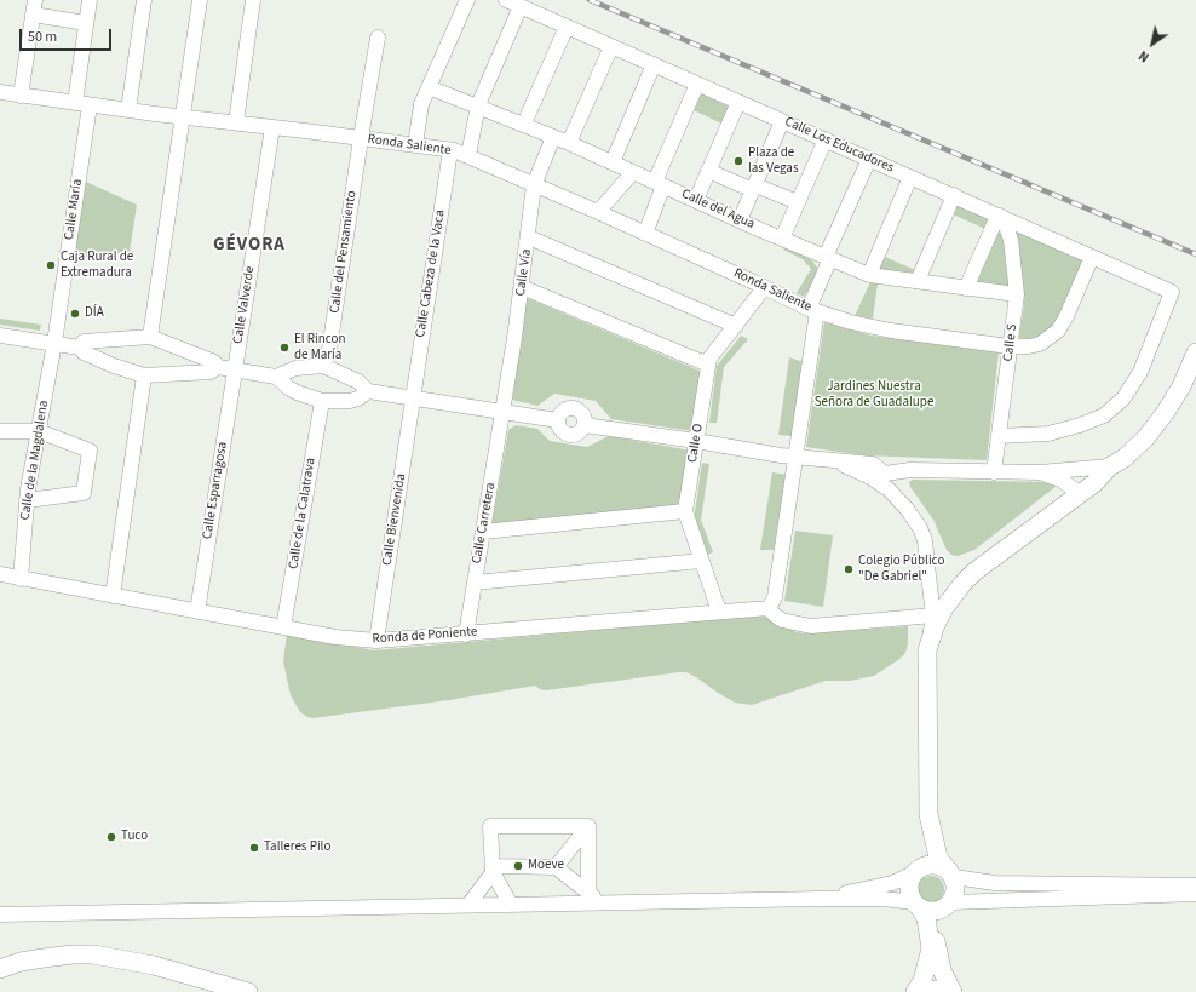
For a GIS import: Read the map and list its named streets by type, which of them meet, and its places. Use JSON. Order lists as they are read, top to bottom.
{
  "streets": {
    "street": [
      "Ronda Saliente",
      "Calle Los Educadores",
      "Calle María",
      "Calle del Agua",
      "Calle del Pensamiento",
      "Calle Vía",
      "Calle Cabeza de la Vaca",
      "Calle Valverde",
      "Calle S",
      "Calle O",
      "Calle de la Magdalena",
      "Calle Esparragosa",
      "Calle de la Calatrava",
      "Calle Bienvenida",
      "Calle Carretera",
      "Ronda de Poniente"
    ]
  },
  "crossings": [
    ["Ronda Saliente", "Calle Los Educadores"],
    ["Ronda Saliente", "Calle María"],
    ["Ronda Saliente", "Calle del Pensamiento"],
    ["Ronda Saliente", "Calle Vía"],
    ["Ronda Saliente", "Calle Cabeza de la Vaca"],
    ["Ronda Saliente", "Calle Valverde"],
    ["Ronda Saliente", "Calle S"],
    ["Ronda Saliente", "Calle O"],
    ["Calle Los Educadores", "Calle S"],
    ["Calle María", "Calle de la Magdalena"],
    ["Calle del Agua", "Calle Vía"],
    ["Calle del Agua", "Calle S"],
    ["Calle Vía", "Calle Carretera"],
    ["Calle Cabeza de la Vaca", "Calle Bienvenida"],
    ["Calle Valverde", "Calle Esparragosa"],
    ["Calle O", "Ronda de Poniente"],
    ["Calle de la Magdalena", "Ronda de Poniente"],
    ["Calle Esparragosa", "Ronda de Poniente"],
    ["Calle de la Calatrava", "Ronda de Poniente"],
    ["Calle Bienvenida", "Ronda de Poniente"],
    ["Calle Carretera", "Ronda de Poniente"]
  ],
  "districts": ["GÉVORA"],
  "parks": ["Jardines Nuestra Señora de Guadalupe"],
  "places": [
    "Plaza de las Vegas",
    "Caja Rural de Extremadura",
    "DÍA",
    "El Rincon de María",
    "Colegio Público \"De Gabriel\"",
    "Tuco",
    "Talleres Pilo",
    "Moeve"
  ],
  "scale_bar": "50 m",
  "north": "bottom left"
}
